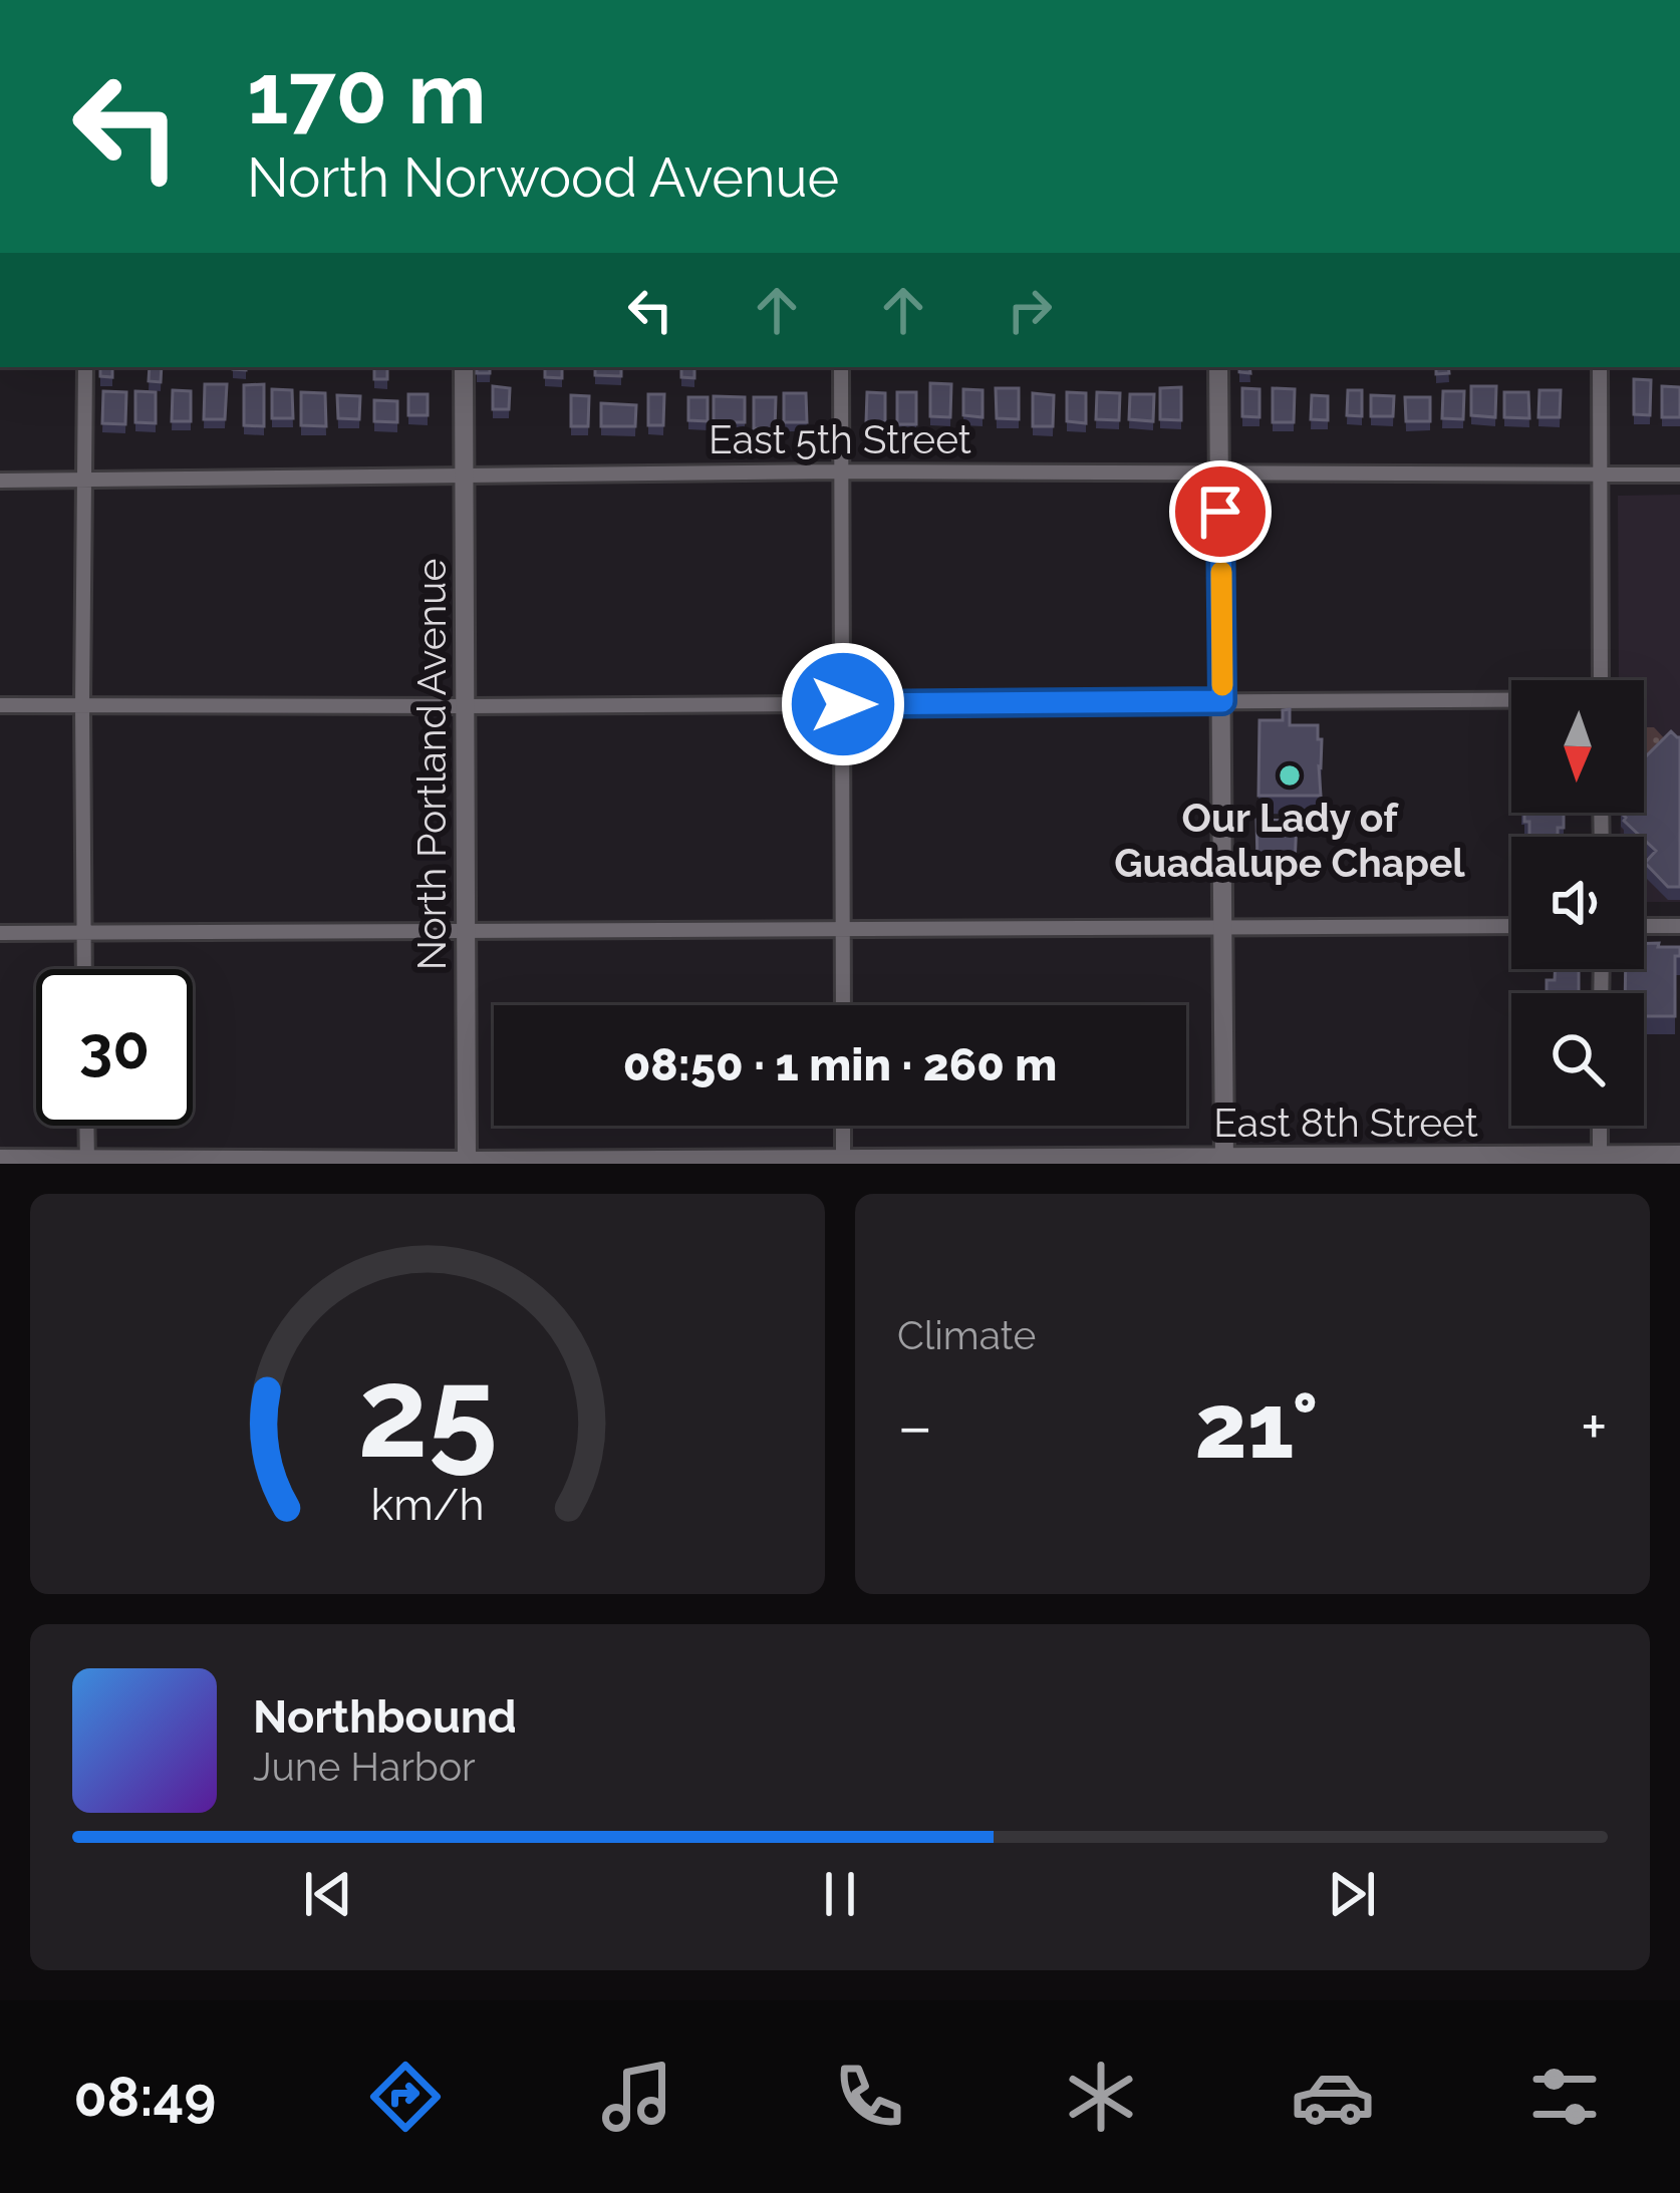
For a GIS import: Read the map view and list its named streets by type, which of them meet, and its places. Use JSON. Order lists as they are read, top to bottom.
{
  "streets": {
    "street": ["East 5th Street", "North Portland Avenue", "East 8th Street"]
  },
  "crossings": [
    ["East 5th Street", "North Portland Avenue"],
    ["North Portland Avenue", "East 8th Street"]
  ],
  "places": ["Our Lady of Guadalupe Chapel"],
  "north": "bottom",
  "page": {
    "turn": ["170 m", "North Norwood Avenue"],
    "limit": "30",
    "trip": "08:50 · 1 min · 260 m",
    "tile": "Climate",
    "heat": ["−", "21°", "+"],
    "song": ["Northbound", "June Harbor"],
    "tabs": "08:49",
    "gauge": ["25", "km/h"]
  }
}
